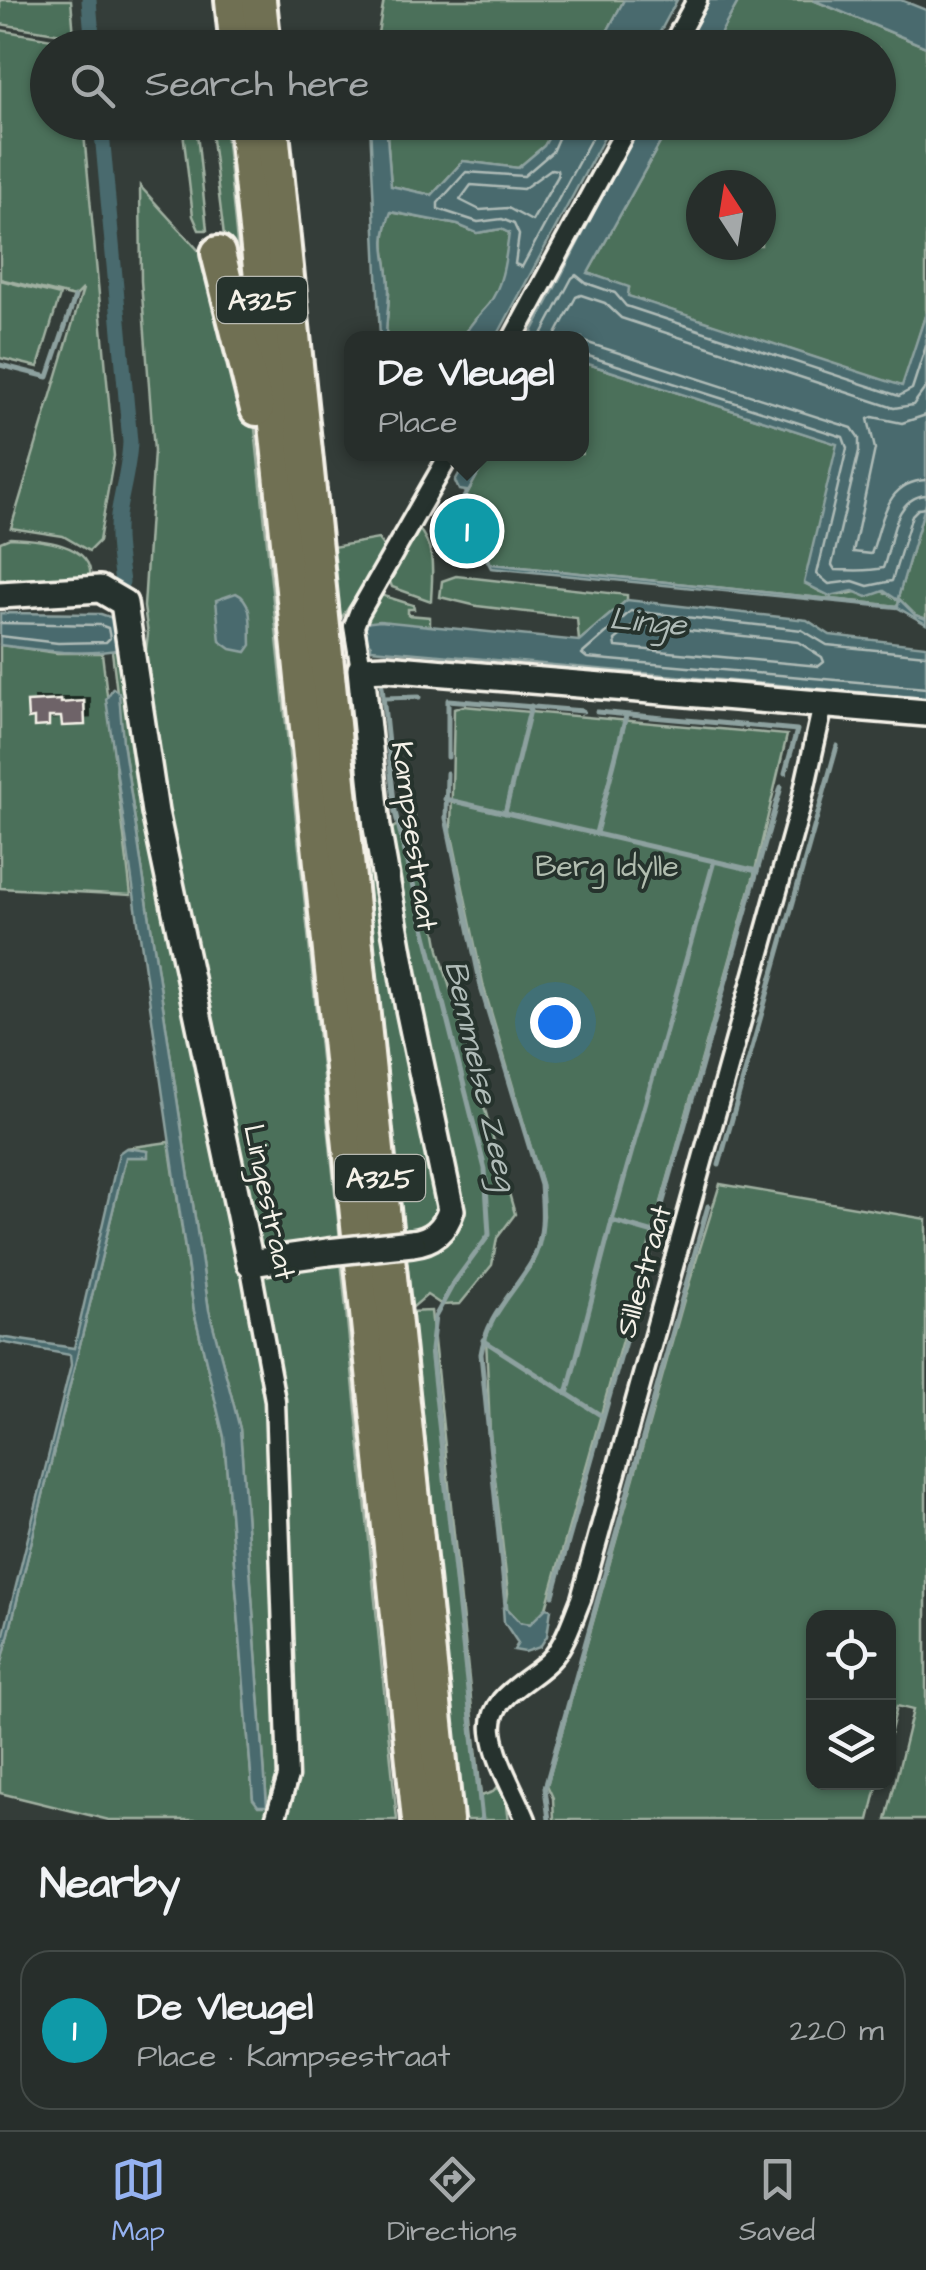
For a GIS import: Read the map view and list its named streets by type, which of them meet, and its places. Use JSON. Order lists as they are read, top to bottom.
{
  "streets": {
    "highway": ["A325"],
    "street": ["Kampsestraat", "Lingestraat", "Sillestraat"]
  },
  "crossings": [
    ["Kampsestraat", "Lingestraat"]
  ],
  "water": ["Linge", "Bemmelse Zeeg"],
  "parks": ["Berg Idylle"],
  "north": "top",
  "page": {
    "search": "Search here",
    "popup": ["De Vleugel", "Place"],
    "pins": "1",
    "heading": "Nearby",
    "list": [
      {
        "mark": "1",
        "name": "De Vleugel",
        "note": "Place · Kampsestraat",
        "value": "220 m"
      }
    ],
    "nav": ["Map", "Directions", "Saved"]
  }
}
